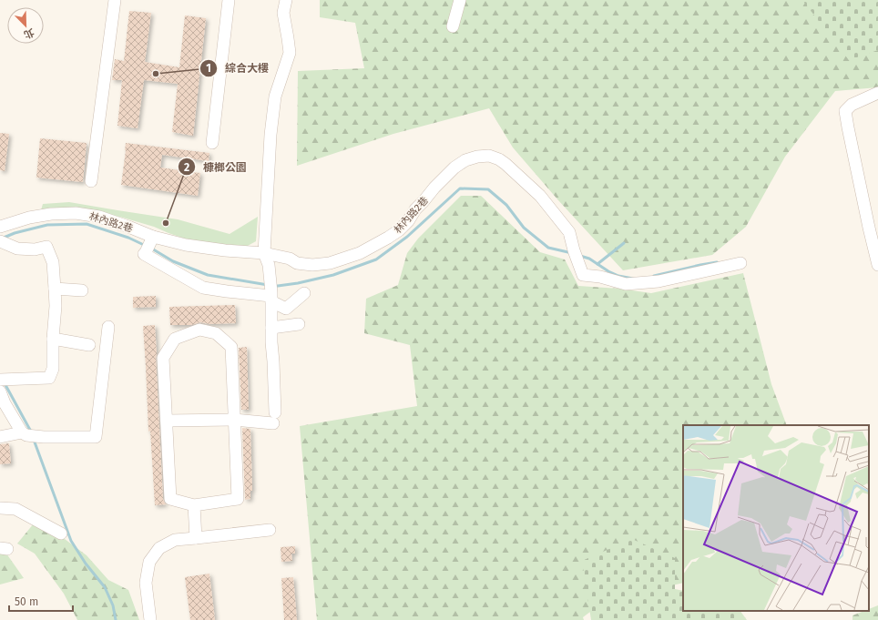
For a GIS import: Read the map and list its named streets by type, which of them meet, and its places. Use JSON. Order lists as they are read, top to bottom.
{
  "streets": {
    "street": ["林內路2巷"]
  },
  "places": ["綜合大樓", "槺榔公園"],
  "scale_bar": "50 m",
  "north": "bottom right"
}
